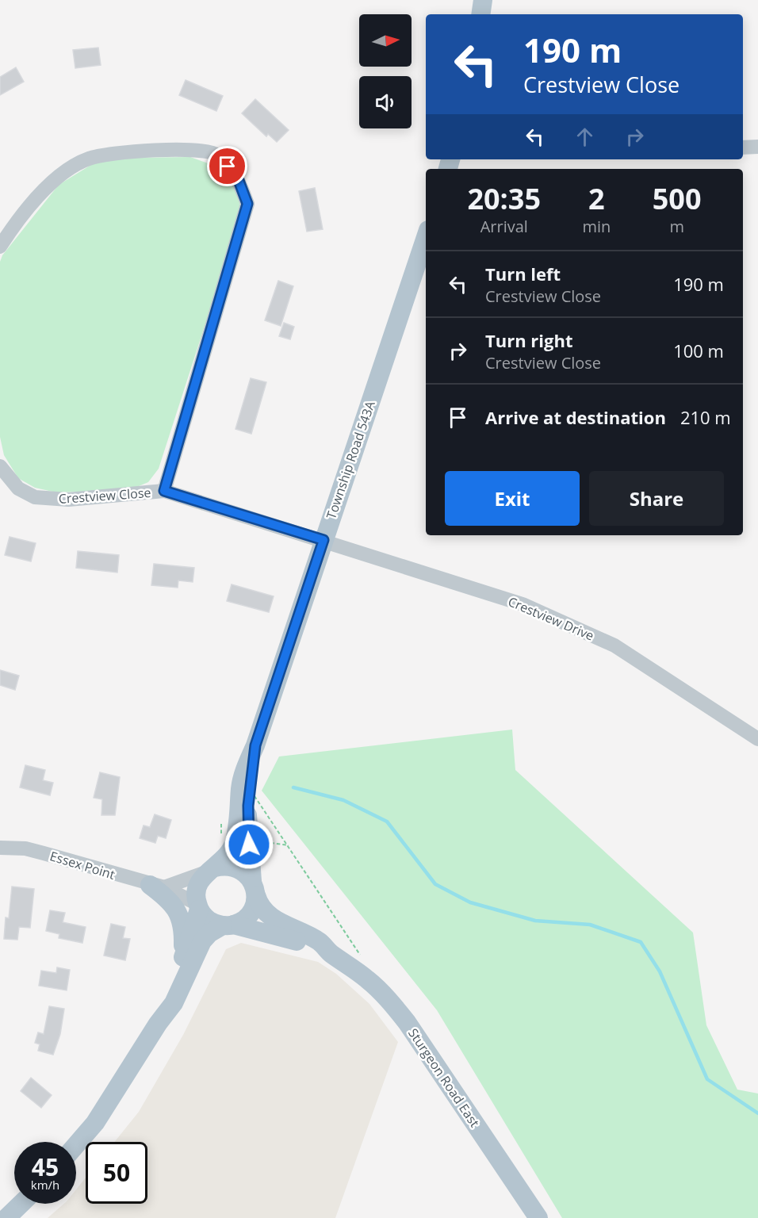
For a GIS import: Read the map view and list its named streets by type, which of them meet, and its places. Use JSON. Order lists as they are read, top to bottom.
{
  "streets": {
    "main road": ["Township Road 543A", "Sturgeon Road East"],
    "street": ["Crestview Close", "Crestview Drive", "Essex Point"]
  },
  "crossings": [
    ["Township Road 543A", "Crestview Close"],
    ["Township Road 543A", "Crestview Drive"],
    ["Township Road 543A", "Essex Point"],
    ["Township Road 543A", "Sturgeon Road East"],
    ["Crestview Close", "Crestview Drive"],
    ["Essex Point", "Sturgeon Road East"]
  ],
  "north": "right",
  "page": {
    "turn": ["190 m", "Crestview Close"],
    "eta": [
      "20:35",
      "Arrival",
      "2",
      "min",
      "500",
      "m"
    ],
    "list": [
      {
        "name": "Turn left",
        "note": "Crestview Close",
        "value": "190 m"
      },
      {
        "name": "Turn right",
        "note": "Crestview Close",
        "value": "100 m"
      },
      {
        "name": "Arrive at destination",
        "value": "210 m"
      }
    ],
    "buttons": ["Exit", "Share"],
    "speed": "45 km/h",
    "limit": "50"
  }
}
